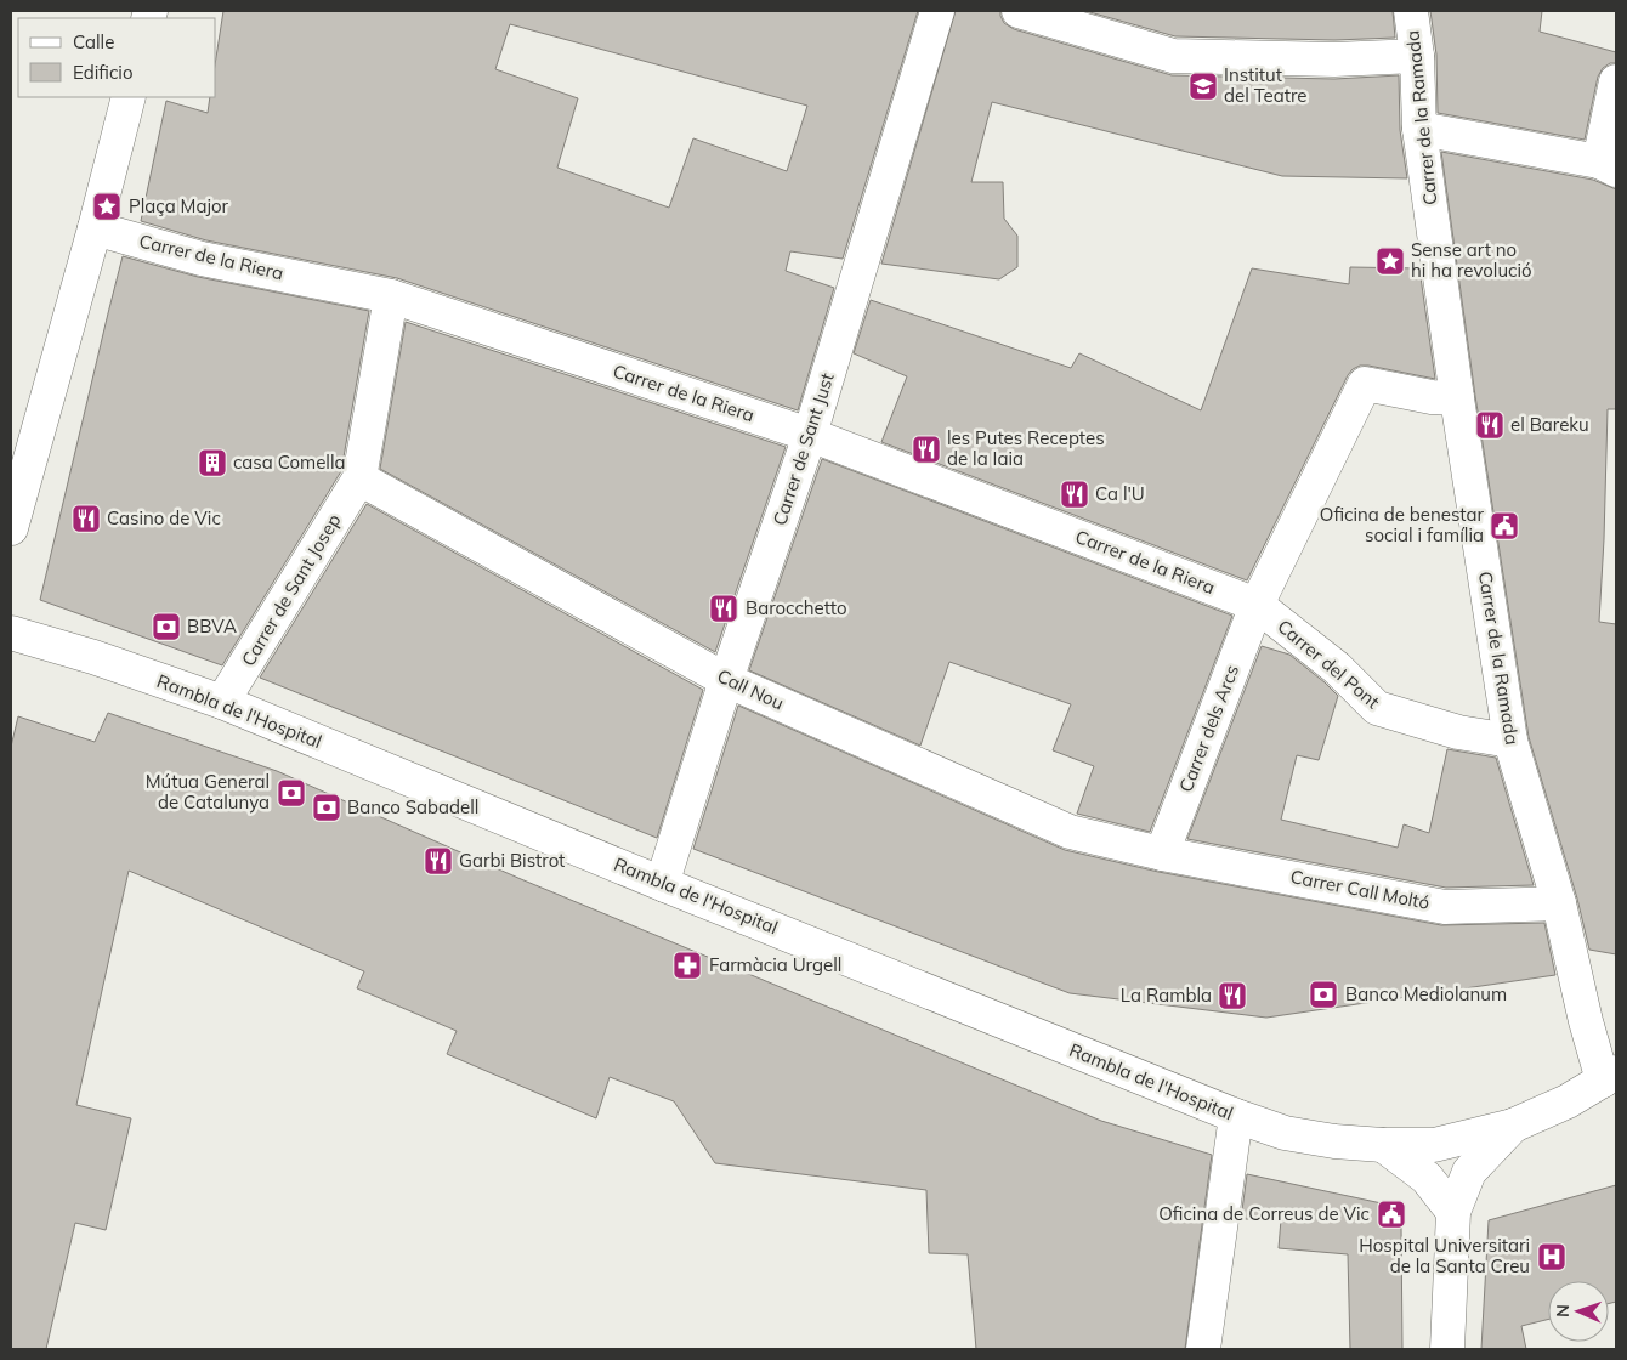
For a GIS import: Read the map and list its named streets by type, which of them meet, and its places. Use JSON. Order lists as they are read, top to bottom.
{
  "streets": {
    "street": [
      "Carrer de la Ramada",
      "Carrer de la Riera",
      "Carrer de Sant Just",
      "Carrer de Sant Josep",
      "Carrer del Pont",
      "Call Nou",
      "Rambla de l'Hospital",
      "Carrer dels Arcs",
      "Carrer Call Moltó"
    ]
  },
  "crossings": [
    ["Carrer de la Ramada", "Carrer del Pont"],
    ["Carrer de la Ramada", "Rambla de l'Hospital"],
    ["Carrer de la Ramada", "Carrer dels Arcs"],
    ["Carrer de la Ramada", "Carrer Call Moltó"],
    ["Carrer de la Riera", "Carrer de Sant Just"],
    ["Carrer de la Riera", "Carrer del Pont"],
    ["Carrer de la Riera", "Carrer dels Arcs"],
    ["Carrer de Sant Just", "Call Nou"],
    ["Carrer de Sant Just", "Rambla de l'Hospital"],
    ["Carrer de Sant Josep", "Call Nou"],
    ["Carrer de Sant Josep", "Rambla de l'Hospital"],
    ["Carrer del Pont", "Carrer dels Arcs"],
    ["Call Nou", "Carrer dels Arcs"],
    ["Call Nou", "Carrer Call Moltó"],
    ["Carrer dels Arcs", "Carrer Call Moltó"]
  ],
  "places": {
    "school or university": ["Institut del Teatre"],
    "place": ["Plaça Major", "Sense art no hi ha revolució"],
    "restaurant": [
      "el Bareku",
      "les Putes Receptes de la Iaia",
      "Ca l'U",
      "Casino de Vic",
      "Barocchetto",
      "Garbi Bistrot",
      "La Rambla"
    ],
    "building": ["casa Comella"],
    "public building": ["Oficina de benestar social i família", "Oficina de Correus de Vic"],
    "bank": [
      "BBVA",
      "Mútua General de Catalunya",
      "Banco Sabadell",
      "Banco Mediolanum"
    ],
    "pharmacy": ["Farmàcia Urgell"],
    "hospital": ["Hospital Universitari de la Santa Creu"]
  },
  "legend": ["Calle", "Edificio"],
  "north": "left"
}
